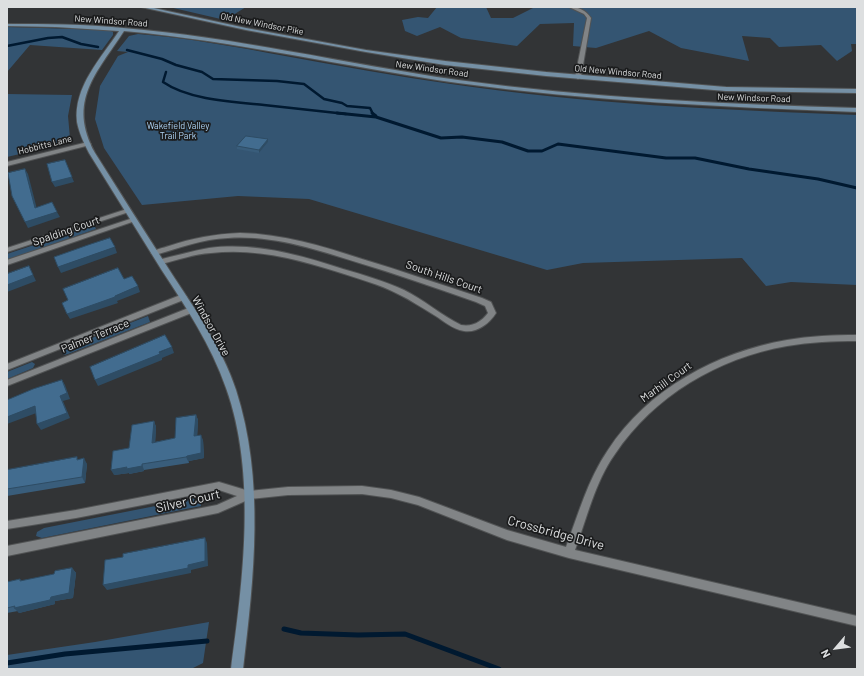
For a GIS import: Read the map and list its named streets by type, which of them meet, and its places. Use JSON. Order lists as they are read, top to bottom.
{
  "streets": {
    "street": [
      "New Windsor Road",
      "Old New Windsor Pike",
      "Old New Windsor Road",
      "Hobbitts Lane",
      "Spalding Court",
      "South Hills Court",
      "Windsor Drive",
      "Palmer Terrace",
      "Marhill Court",
      "Silver Court",
      "Crossbridge Drive"
    ]
  },
  "crossings": [
    ["New Windsor Road", "Windsor Drive"],
    ["Old New Windsor Pike", "Old New Windsor Road"],
    ["Hobbitts Lane", "Windsor Drive"],
    ["Spalding Court", "Windsor Drive"],
    ["South Hills Court", "Windsor Drive"],
    ["Windsor Drive", "Palmer Terrace"],
    ["Windsor Drive", "Silver Court"],
    ["Windsor Drive", "Crossbridge Drive"],
    ["Marhill Court", "Crossbridge Drive"],
    ["Silver Court", "Crossbridge Drive"]
  ],
  "parks": ["Wakefield Valley Trail Park"],
  "north": "bottom left"
}
